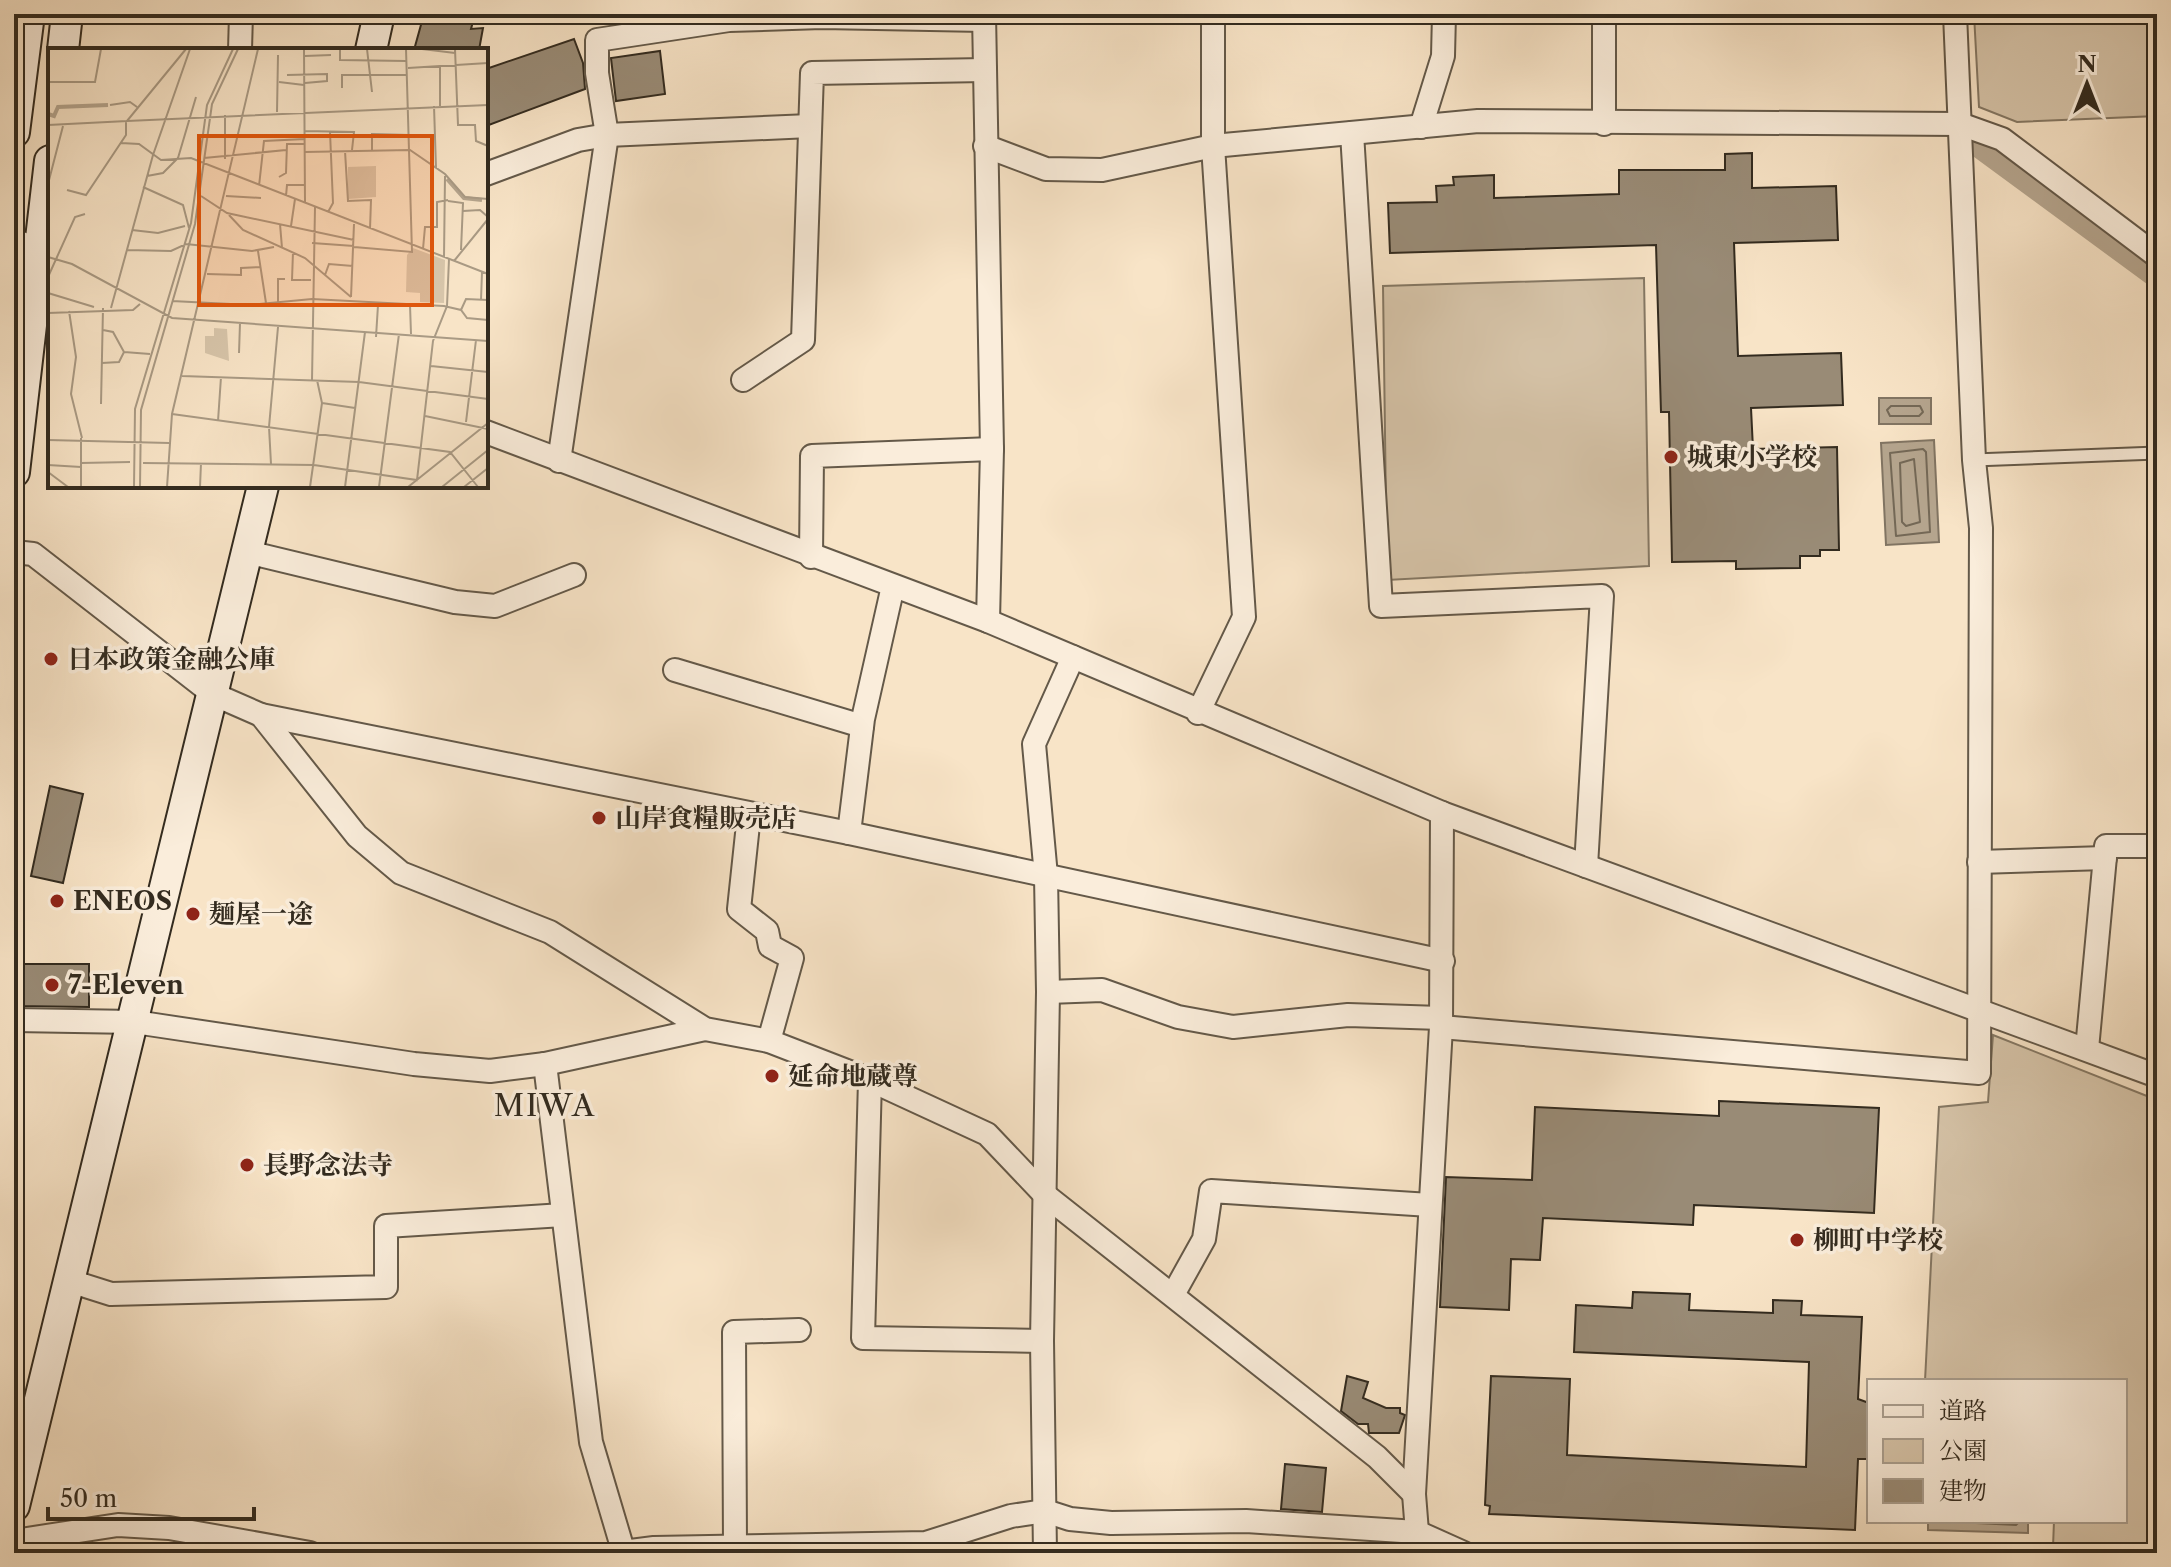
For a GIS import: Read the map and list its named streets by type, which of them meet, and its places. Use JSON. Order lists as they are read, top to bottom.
{
  "districts": ["MIWA"],
  "places": [
    "城東小学校",
    "日本政策金融公庫",
    "山岸食糧販売店",
    "ENEOS",
    "麺屋一途",
    "7-Eleven",
    "延命地蔵尊",
    "長野念法寺",
    "柳町中学校"
  ],
  "legend": ["道路", "公園", "建物"],
  "scale_bar": "50 m",
  "north": "top"
}
